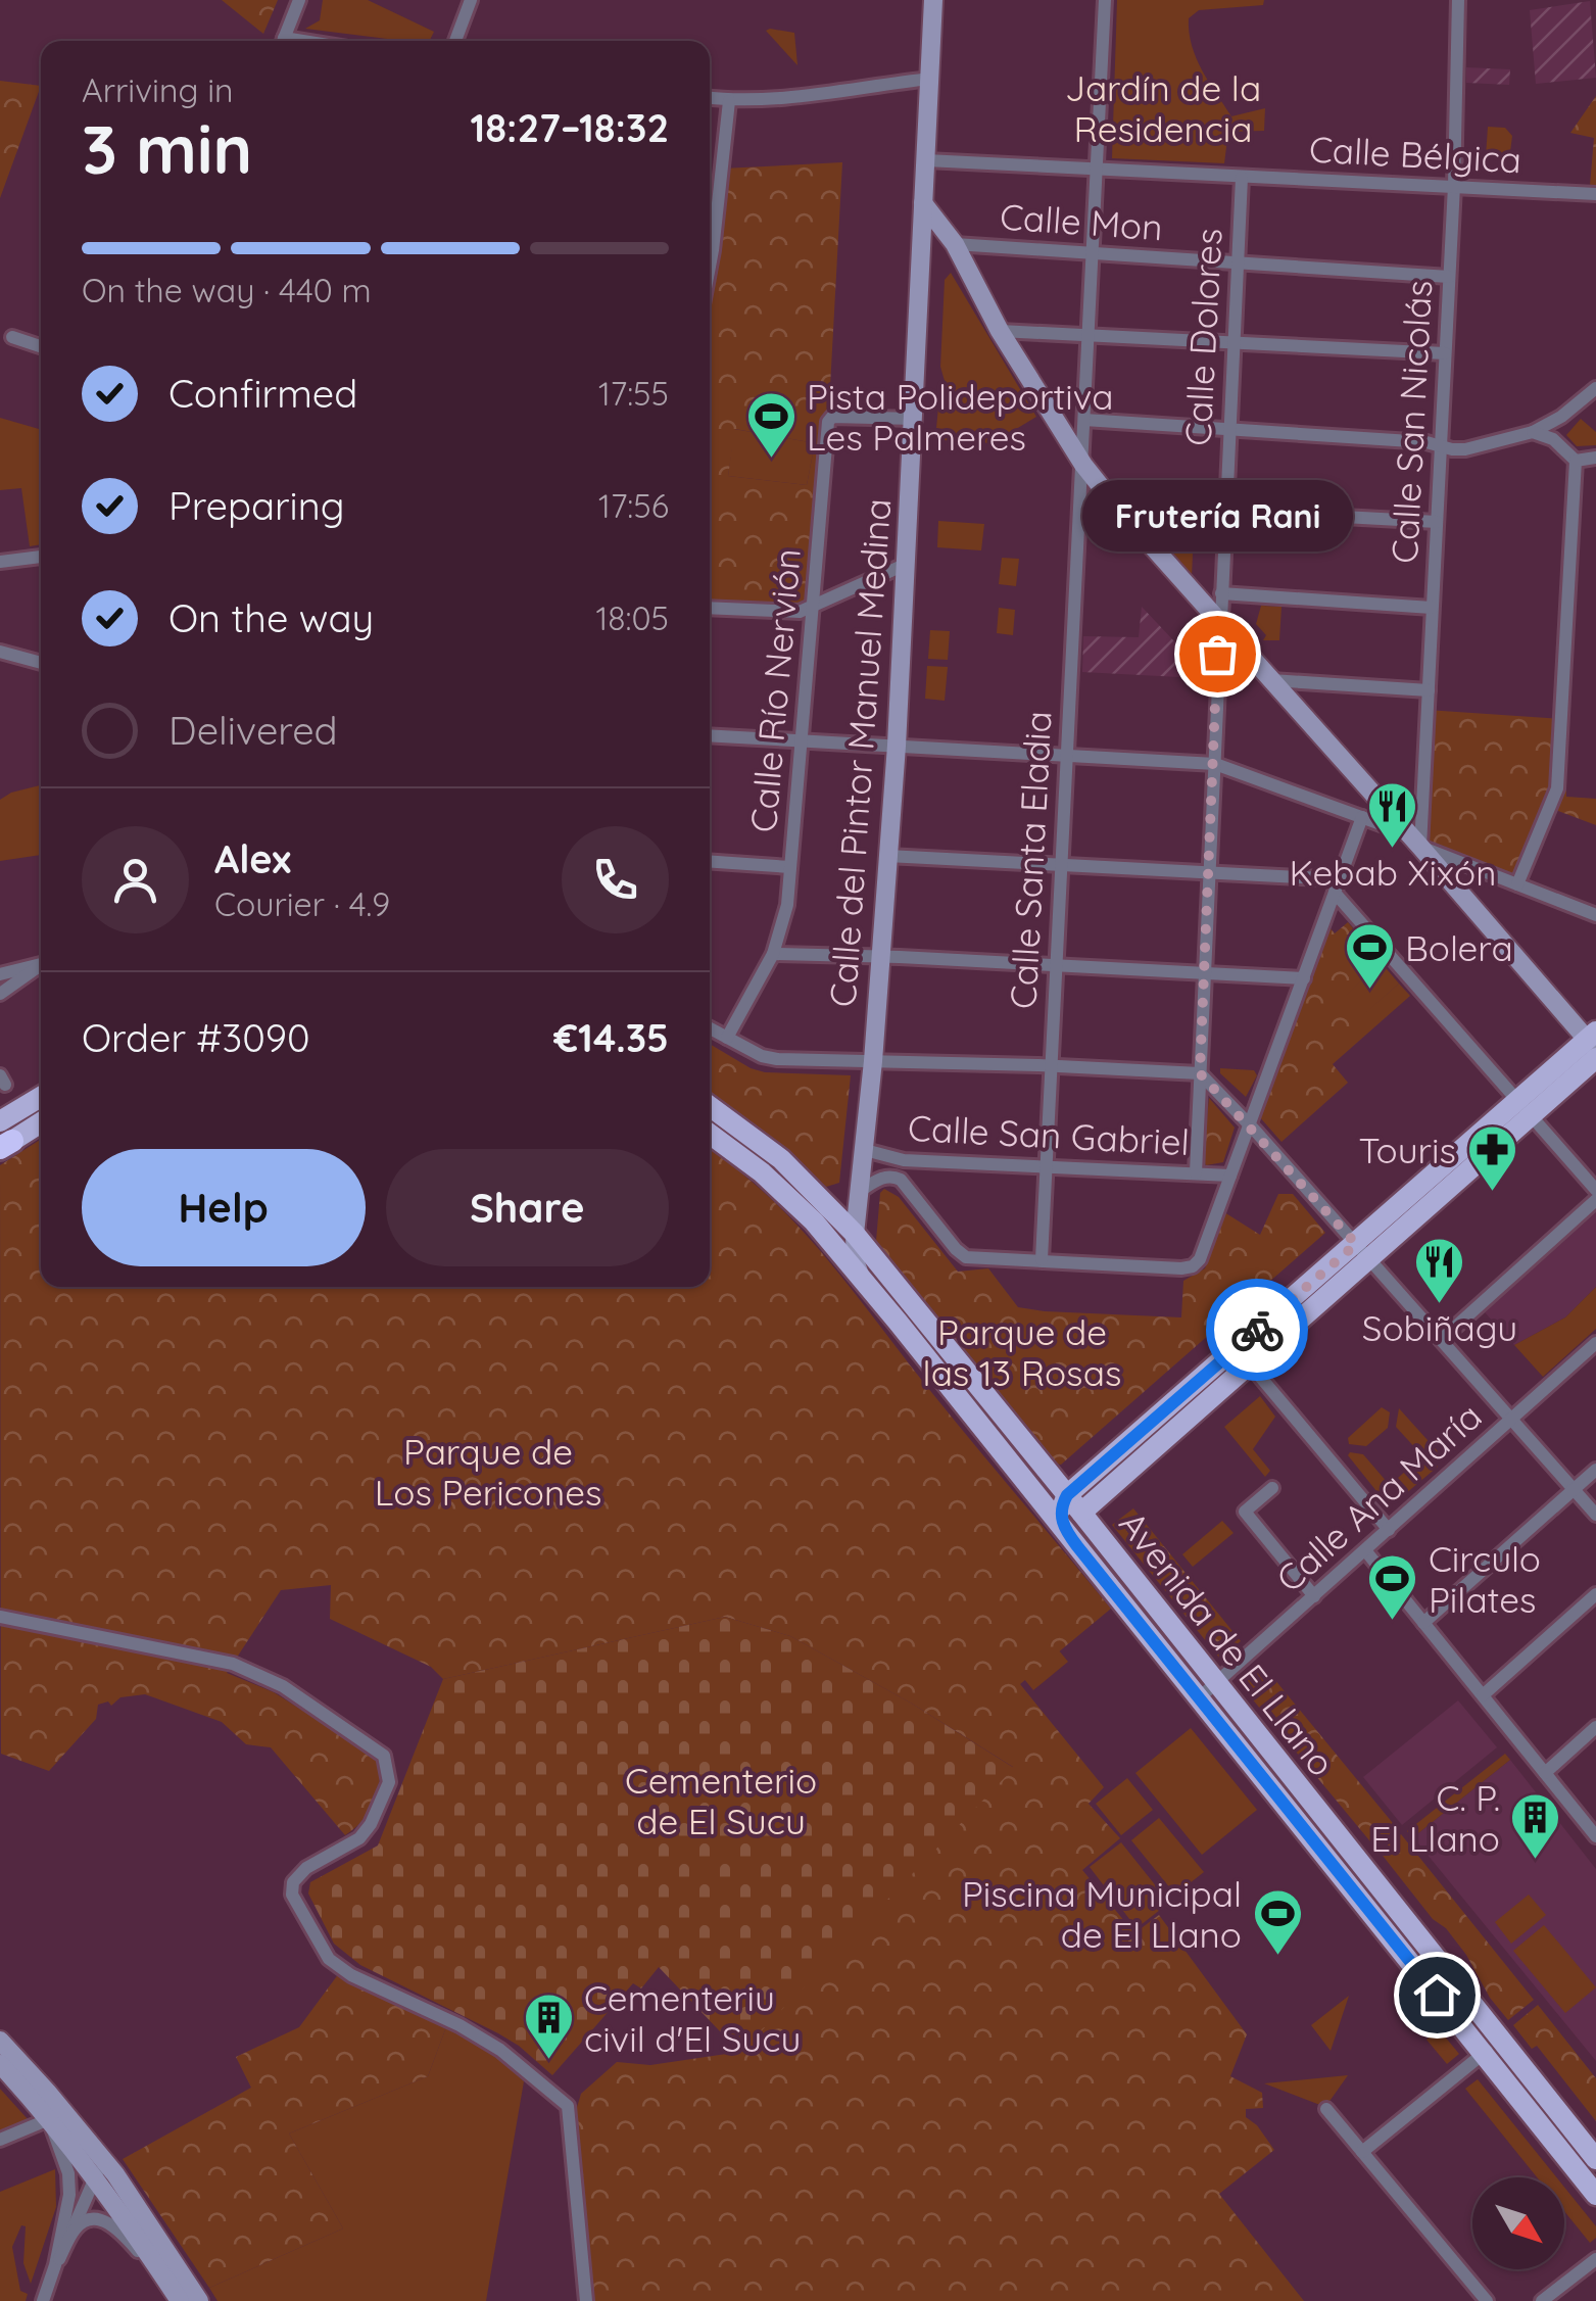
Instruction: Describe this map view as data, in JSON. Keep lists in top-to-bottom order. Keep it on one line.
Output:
{"streets":{"main road":["Calle del Pintor Manuel Medina","Avenida de El Llano"],"street":["Calle Bélgica","Calle Mon","Calle Dolores","Calle San Nicolás","Calle Río Nervión","Calle Santa Eladia","Calle San Gabriel","Calle Ana María"]},"crossings":[["Calle Bélgica","Calle Dolores"],["Calle Bélgica","Calle San Nicolás"],["Calle Bélgica","Calle del Pintor Manuel Medina"],["Calle Bélgica","Calle Santa Eladia"],["Calle Mon","Calle Dolores"],["Calle Mon","Calle San Nicolás"],["Calle Mon","Calle Santa Eladia"],["Calle Dolores","Calle San Gabriel"],["Calle Río Nervión","Calle del Pintor Manuel Medina"],["Calle del Pintor Manuel Medina","Calle San Gabriel"],["Calle del Pintor Manuel Medina","Avenida de El Llano"],["Calle Santa Eladia","Calle San Gabriel"],["Calle Ana María","Avenida de El Llano"]],"parks":["Jardín de la Residencia","Parque de las 13 Rosas","Parque de Los Pericones","Cementerio de El Sucu"],"places":{"sports":["Pista Polideportiva Les Palmeres","Bolera","Circulo Pilates","Piscina Municipal de El Llano"],"other":["Frutería Rani"],"restaurant":["Kebab Xixón","Sobiñagu"],"pharmacy":["Touris"],"building":["C. P. El Llano","Cementeriu civil d'El Sucu"]},"north":"bottom right","page":{"heading":["3 min","Arriving in","18:27–18:32"],"panel":["Alex","Courier · 4.9","Order #3090","€14.35"],"bar":"On the way · 440 m","list":[["Confirmed","17:55"],["Preparing","17:56"],["On the way","18:05"],"Delivered"],"bubble":"Frutería Rani","buttons":["Help","Share"]}}
